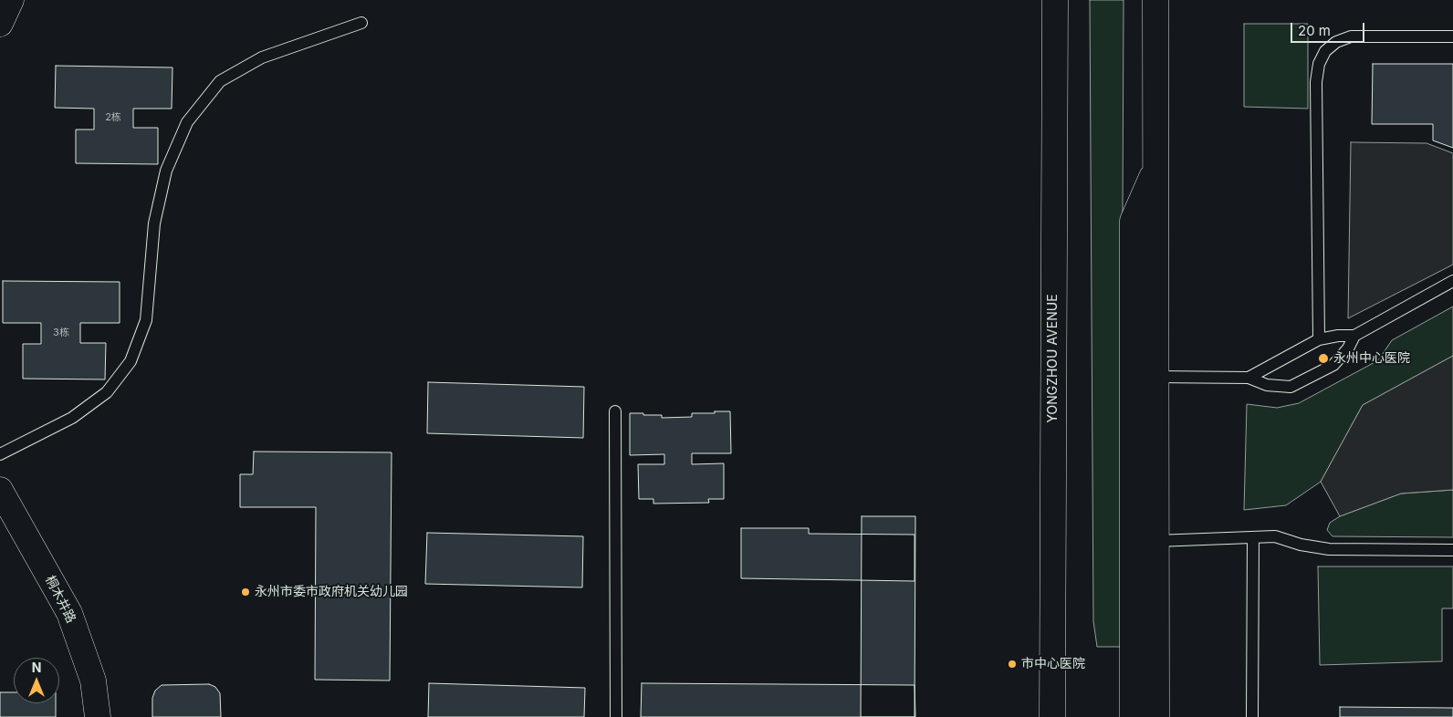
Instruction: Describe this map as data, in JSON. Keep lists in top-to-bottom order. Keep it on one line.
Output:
{"streets":{"main road":["YONGZHOU AVENUE","桐木井路"]},"places":["永州中心医院","永州市委市政府机关幼儿园","市中心医院"],"house_numbers":["2栋","3栋"],"scale_bar":"20 m","north":"top"}
